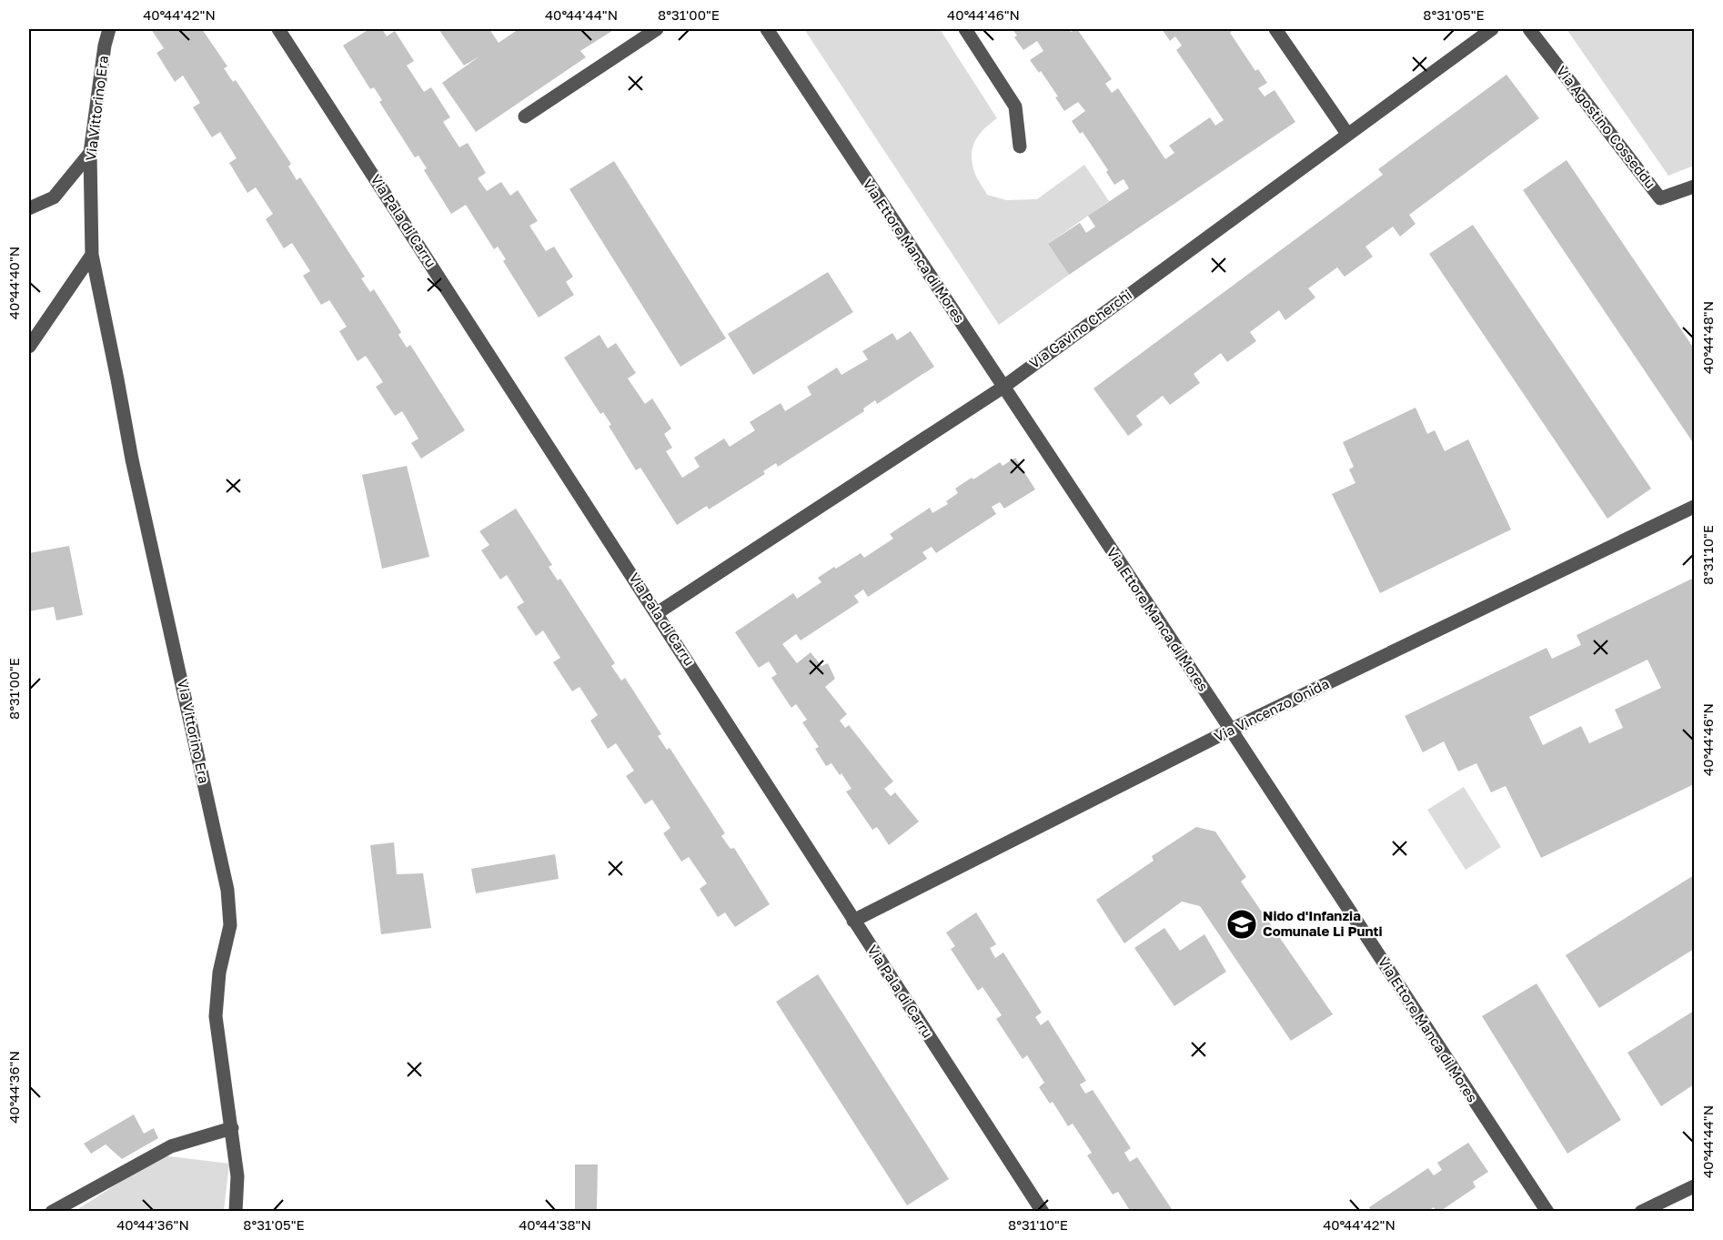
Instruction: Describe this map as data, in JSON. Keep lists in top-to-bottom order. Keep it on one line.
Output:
{"streets":{"street":["Via Vittorino Era","Via Agostino Cosseddu","Via Pala di Carru","Via Ettore Manca di Mores","Via Gavino Cherchi","Via Vincenzo Onida"]},"crossings":[["Via Pala di Carru","Via Gavino Cherchi"],["Via Pala di Carru","Via Vincenzo Onida"],["Via Ettore Manca di Mores","Via Gavino Cherchi"],["Via Ettore Manca di Mores","Via Vincenzo Onida"]],"places":{"school or university":["Nido d'Infanzia Comunale Li Punti"]},"coordinates":["40°44'42\"N","40°44'44\"N","8°31'00\"E","40°44'46\"N","8°31'05\"E","40°44'40\"N","40°44'48\"N","8°31'10\"E","40°44'36\"N","40°44'38\"N"]}
